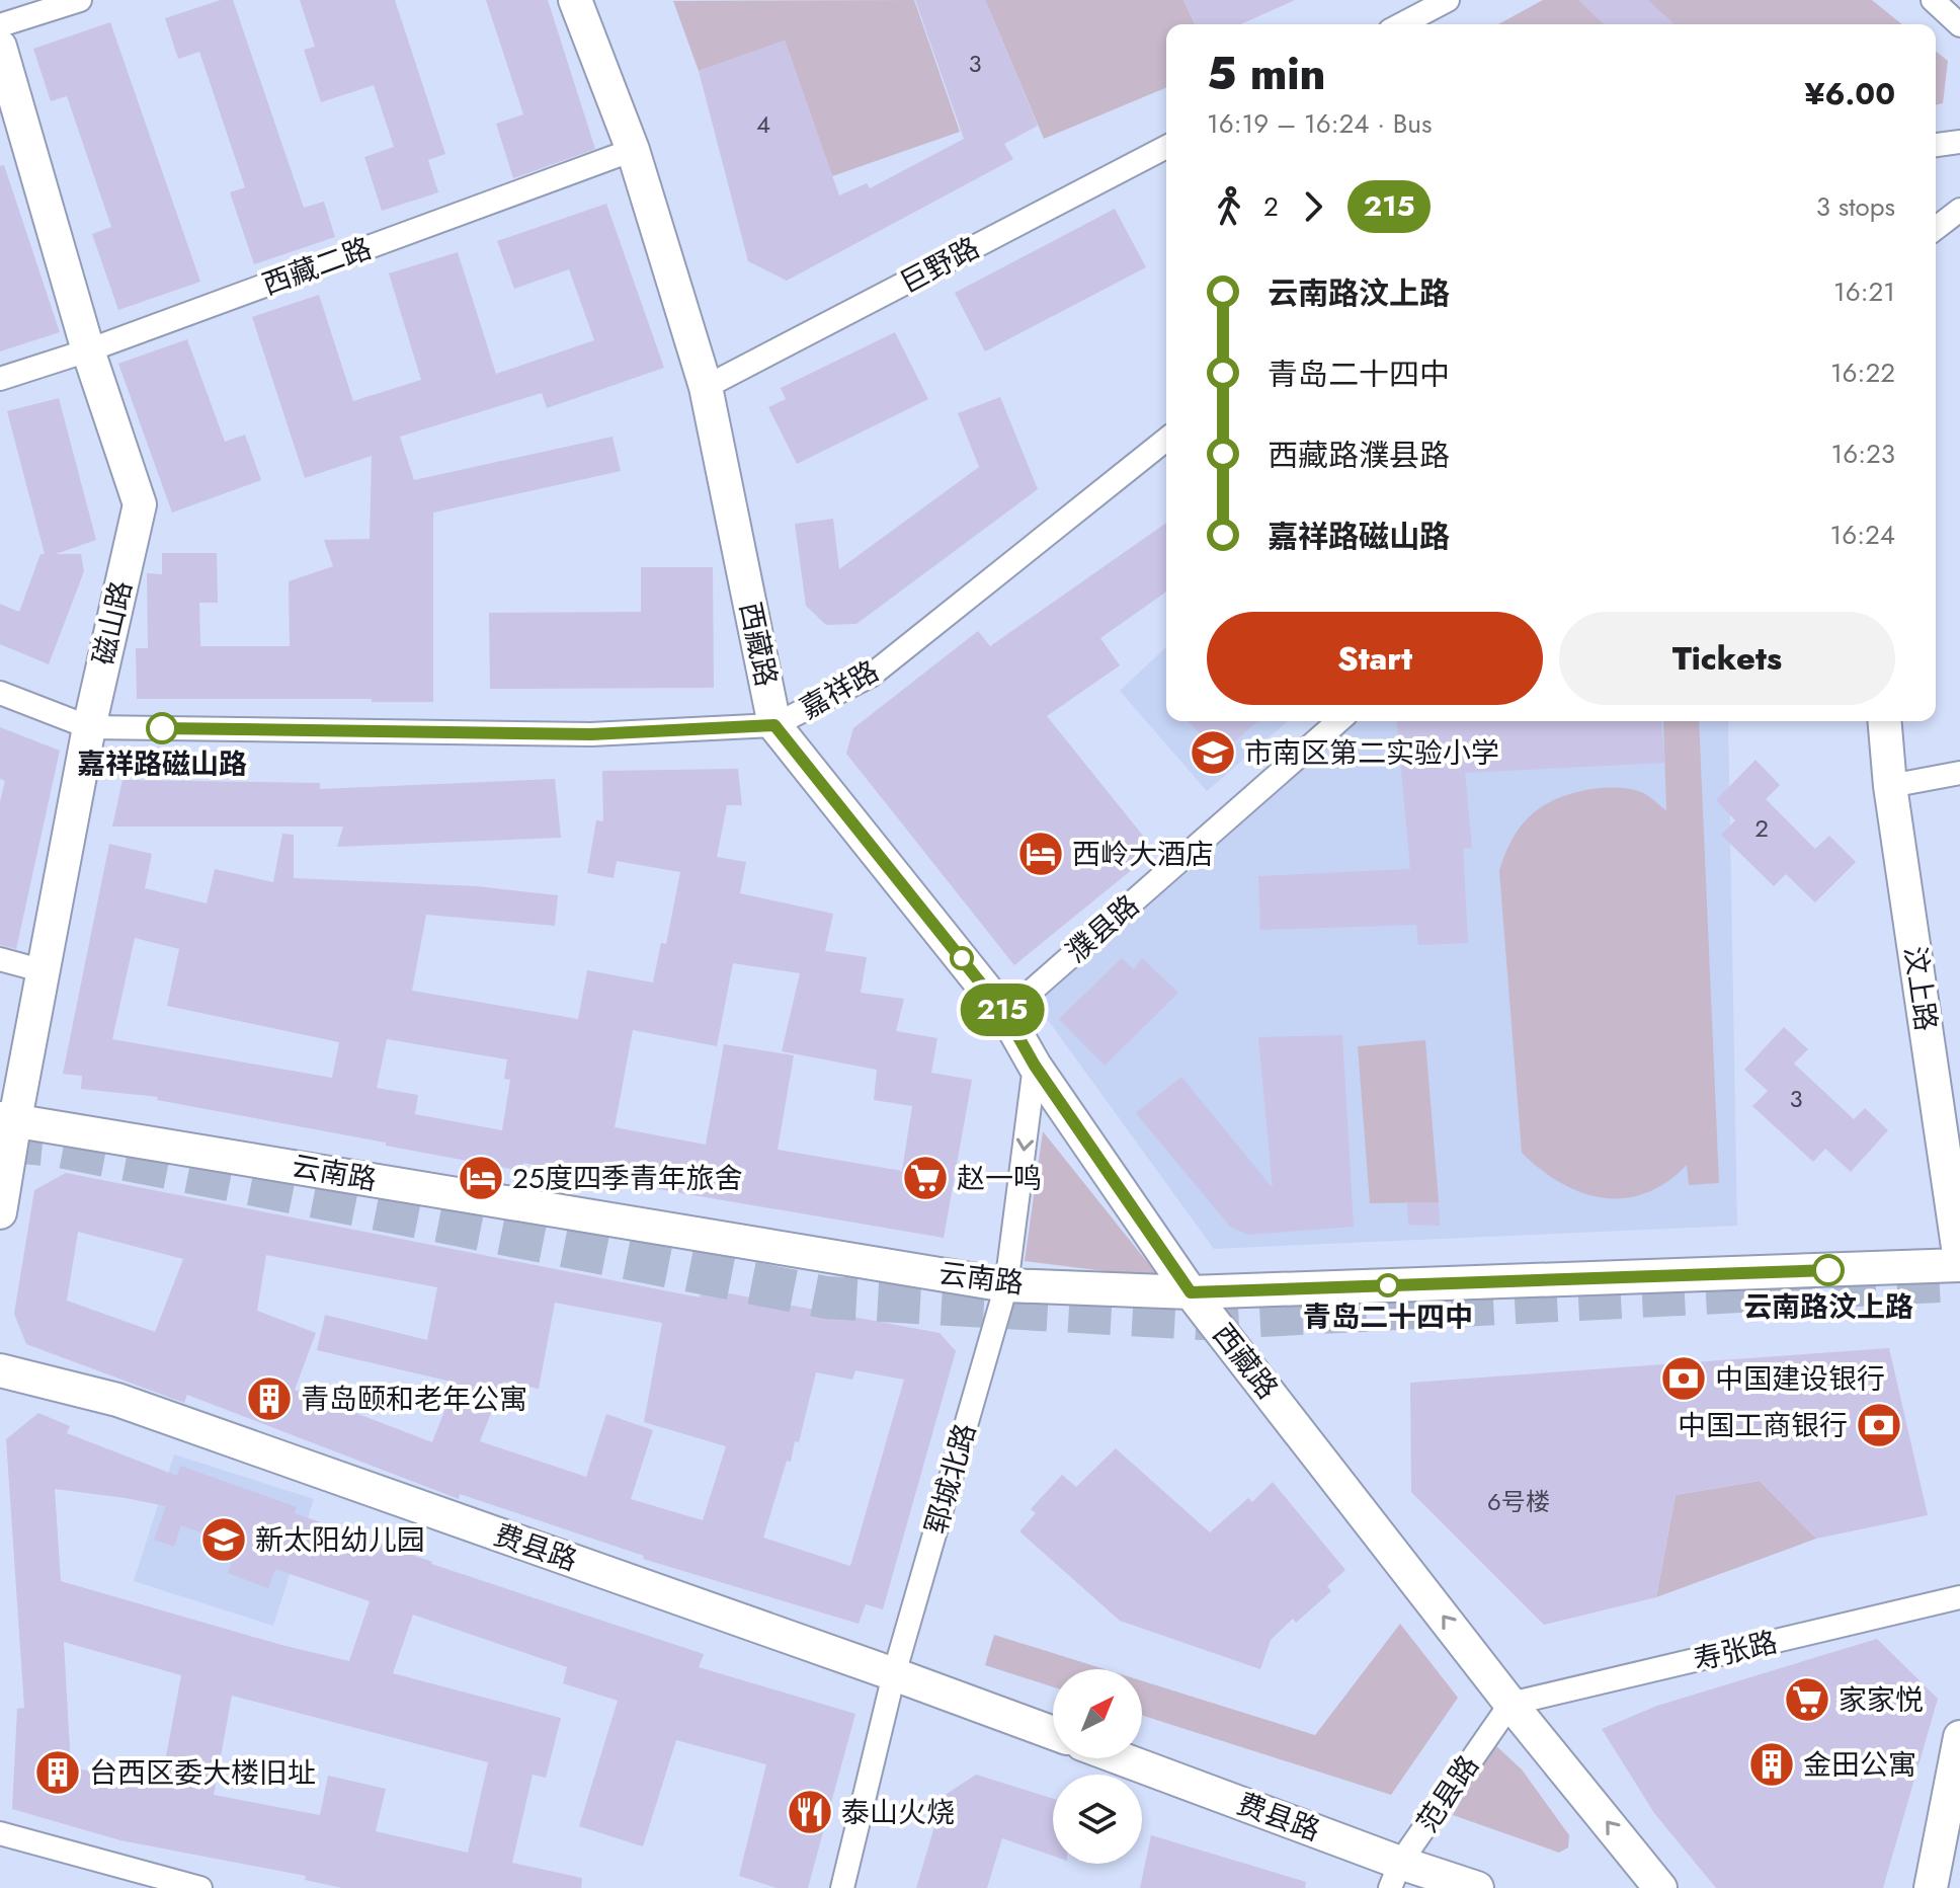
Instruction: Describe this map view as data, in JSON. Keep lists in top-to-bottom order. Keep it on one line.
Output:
{"streets":{"street":["巨野路","西藏二路","磁山路","西藏路","嘉祥路","濮县路","汶上路","云南路","郓城北路","费县路","寿张路","范县路"]},"crossings":[["巨野路","西藏路"],["西藏二路","磁山路"],["西藏二路","西藏路"],["磁山路","嘉祥路"],["磁山路","云南路"],["西藏路","嘉祥路"],["西藏路","濮县路"],["西藏路","云南路"],["西藏路","郓城北路"],["西藏路","寿张路"],["西藏路","范县路"],["汶上路","云南路"],["云南路","郓城北路"],["郓城北路","费县路"],["费县路","范县路"],["寿张路","范县路"]],"places":{"other":["嘉祥路磁山路","云南路汶上路","青岛二十四中"],"school or university":["市南区第二实验小学","新太阳幼儿园"],"hotel":["西岭大酒店","25度四季青年旅舍"],"supermarket":["赵一鸣","家家悦"],"bank":["中国建设银行","中国工商银行"],"building":["青岛颐和老年公寓","金田公寓","台西区委大楼旧址"],"restaurant":["泰山火烧"]},"lines":["bus line 215"],"house_numbers":["3","4","2","3","6号楼"],"north":"top right","page":{"on_map":"215","heading":["5 min","16:19 – 16:24 · Bus","¥6.00"],"legs":["2","215","3 stops"],"list":[{"name":"云南路汶上路","value":"16:21"},{"name":"青岛二十四中","value":"16:22"},{"name":"西藏路濮县路","value":"16:23"},{"name":"嘉祥路磁山路","value":"16:24"}],"buttons":["Start","Tickets"]}}
